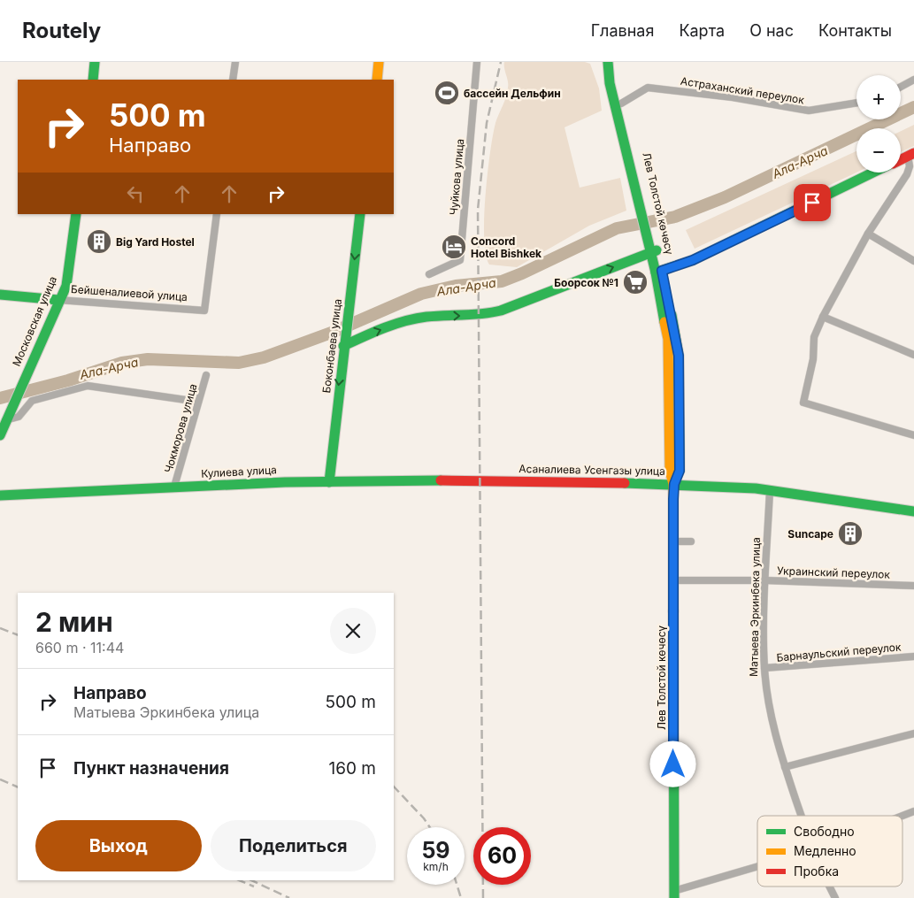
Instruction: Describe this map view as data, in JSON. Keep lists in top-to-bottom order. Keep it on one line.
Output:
{"streets":{"main road":["Лев Толстой көчөсү","Бейшеналиевой улица","Московская улица","Боконбаева улица","Асаналиева Усенгазы улица","Кулиева улица"],"street":["Астраханский переулок","Чуйкова улица","Чокморова улица","Украинский переулок","Матыева Эркинбека улица","Барнаульский переулок"]},"crossings":[["Астраханский переулок","Лев Толстой көчөсү"],["Лев Толстой көчөсү","Асаналиева Усенгазы улица"],["Лев Толстой көчөсү","Украинский переулок"],["Бейшеналиевой улица","Московская улица"],["Боконбаева улица","Кулиева улица"],["Чокморова улица","Кулиева улица"],["Асаналиева Усенгазы улица","Кулиева улица"],["Асаналиева Усенгазы улица","Матыева Эркинбека улица"],["Украинский переулок","Матыева Эркинбека улица"],["Матыева Эркинбека улица","Барнаульский переулок"]],"one_way":["Боконбаева улица"],"water":["Ала-Арча"],"places":{"sports":["бассейн Дельфин"],"building":["Big Yard Hostel","Suncape"],"hotel":["Concord Hotel Bishkek"],"supermarket":["Боорсок №1"]},"legend":["Свободно","Медленно","Пробка"],"page":{"header":"Routely","nav":["Главная","Карта","О нас","Контакты"],"map_buttons":["+","−"],"turn":["500 m","Направо"],"heading":["2 мин","660 m · 11:44"],"list":[{"name":"Направо","note":"Матыева Эркинбека улица","value":"500 m"},{"name":"Пункт назначения","value":"160 m"}],"buttons":["Выход","Поделиться"],"speed":"59 km/h","limit":"60"}}
